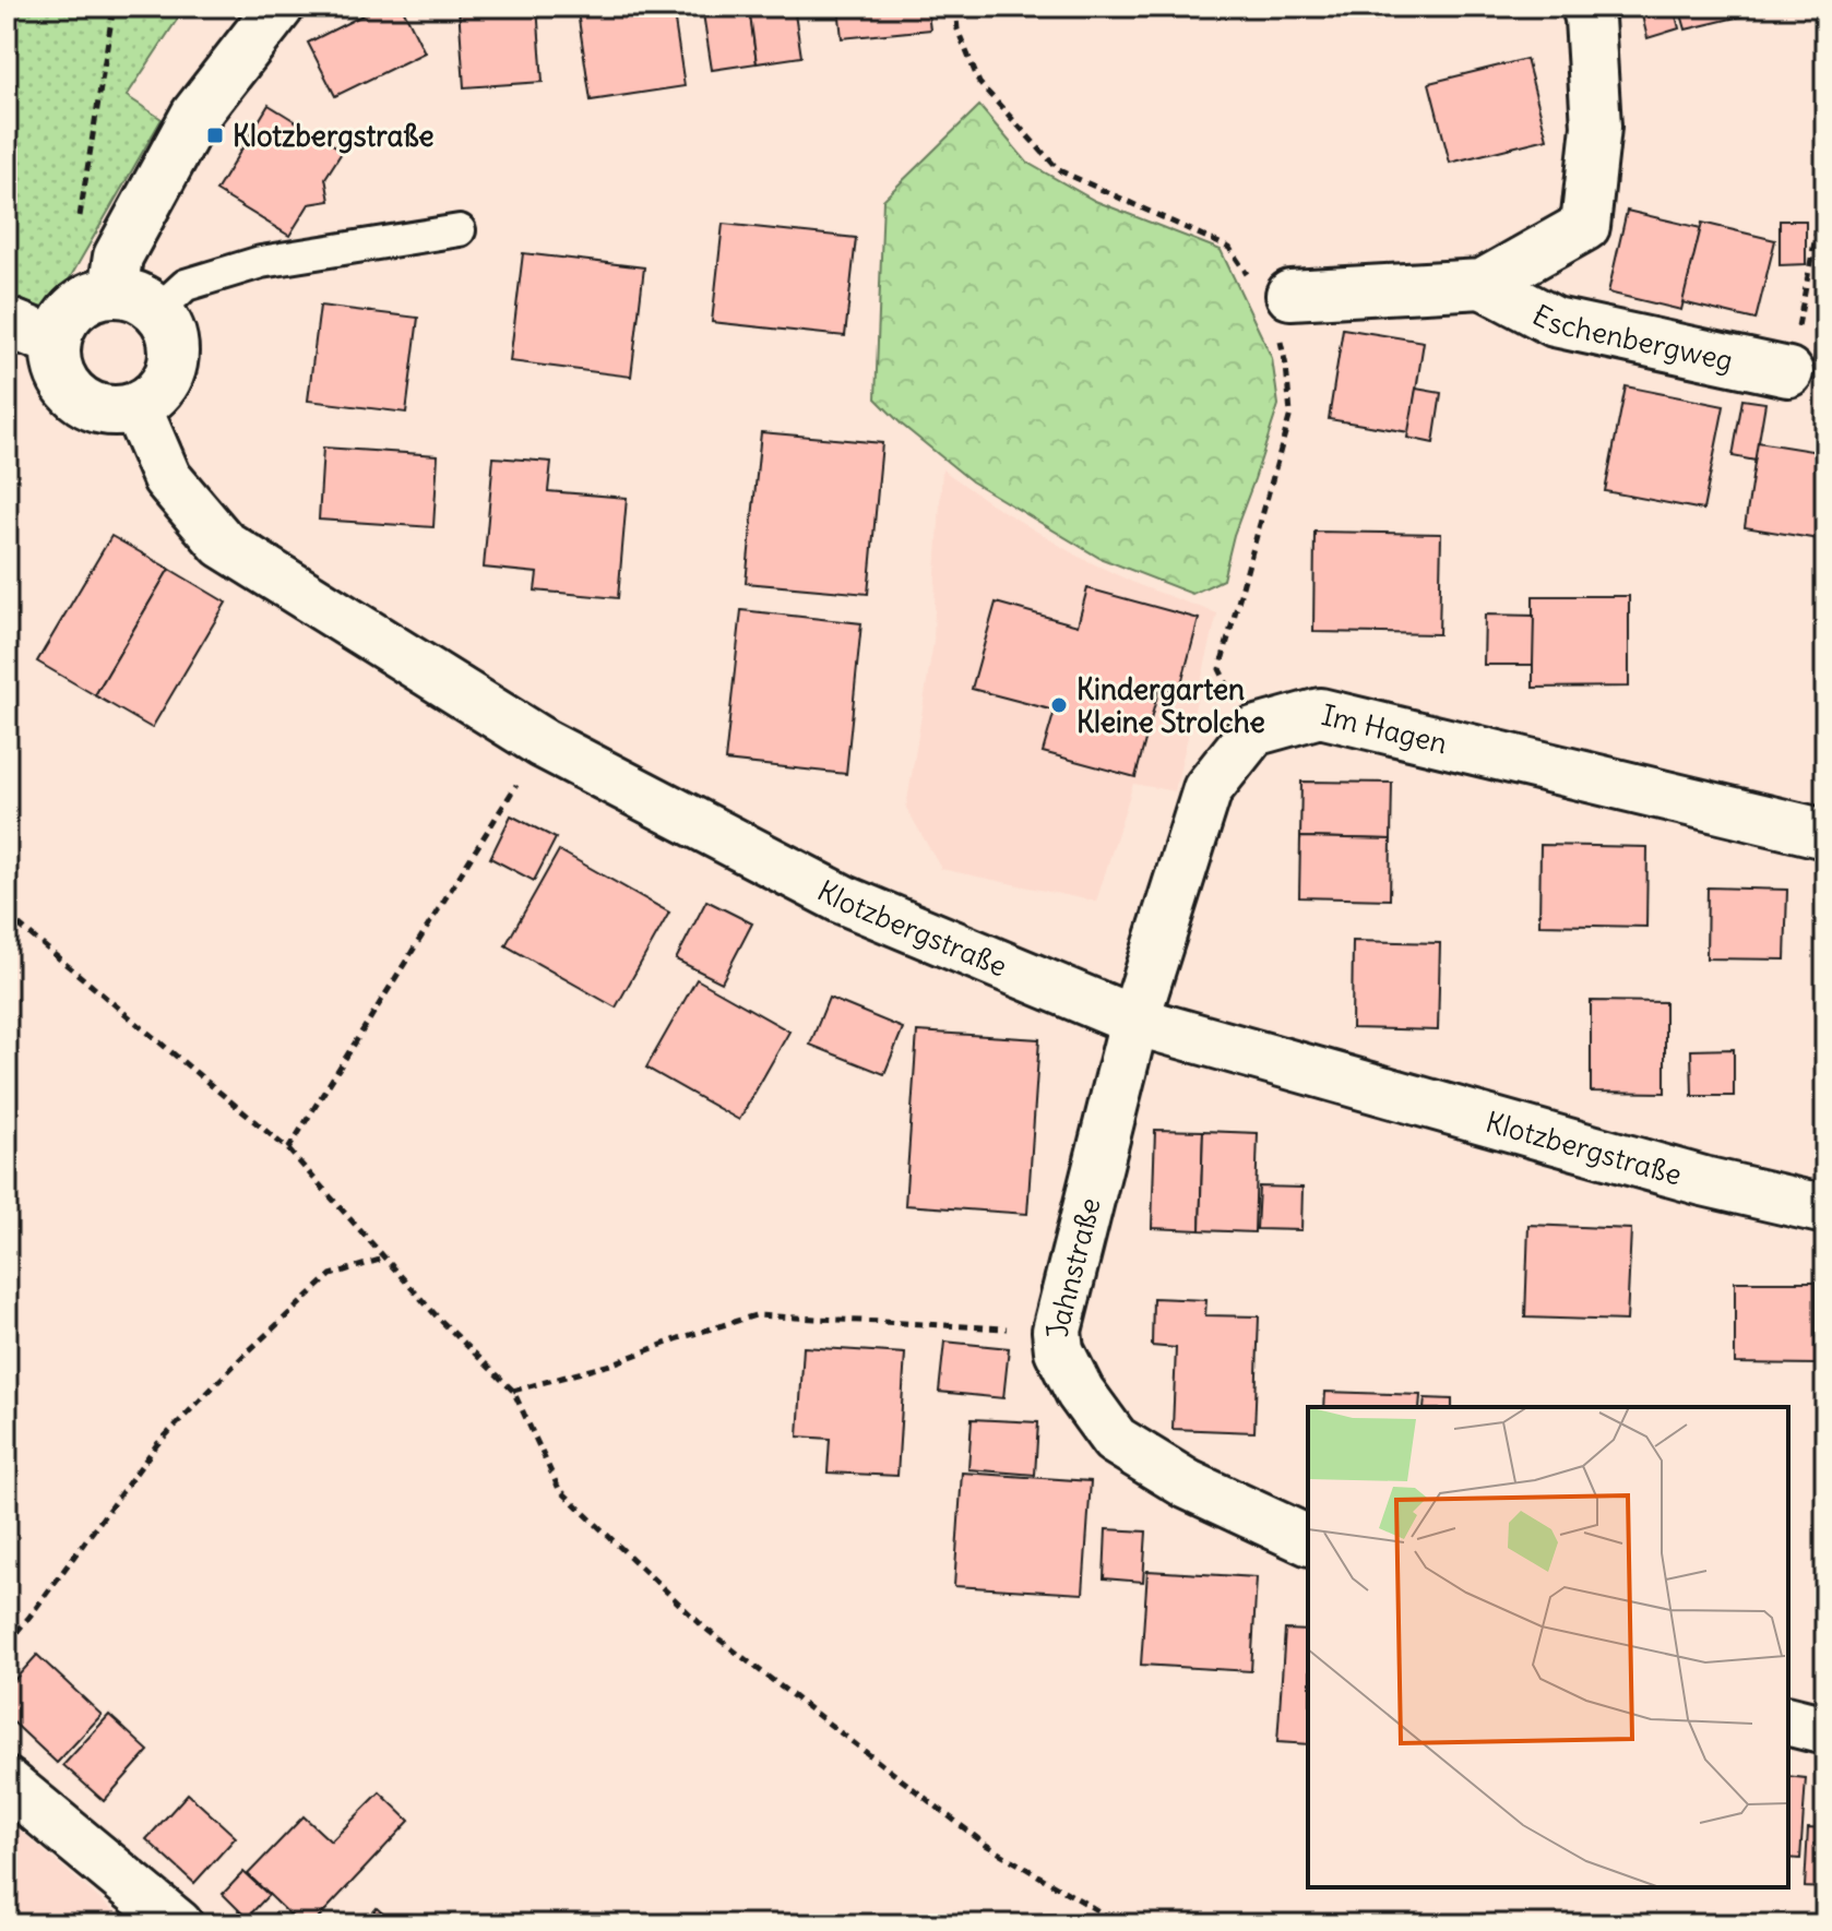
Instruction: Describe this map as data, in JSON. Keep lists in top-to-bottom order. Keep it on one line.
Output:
{"streets":{"street":["Eschenbergweg","Im Hagen","Klotzbergstraße","Jahnstraße"]},"crossings":[["Klotzbergstraße","Jahnstraße"]],"places":{"transit":["Klotzbergstraße"],"other":["Kindergarten Kleine Strolche"]}}
